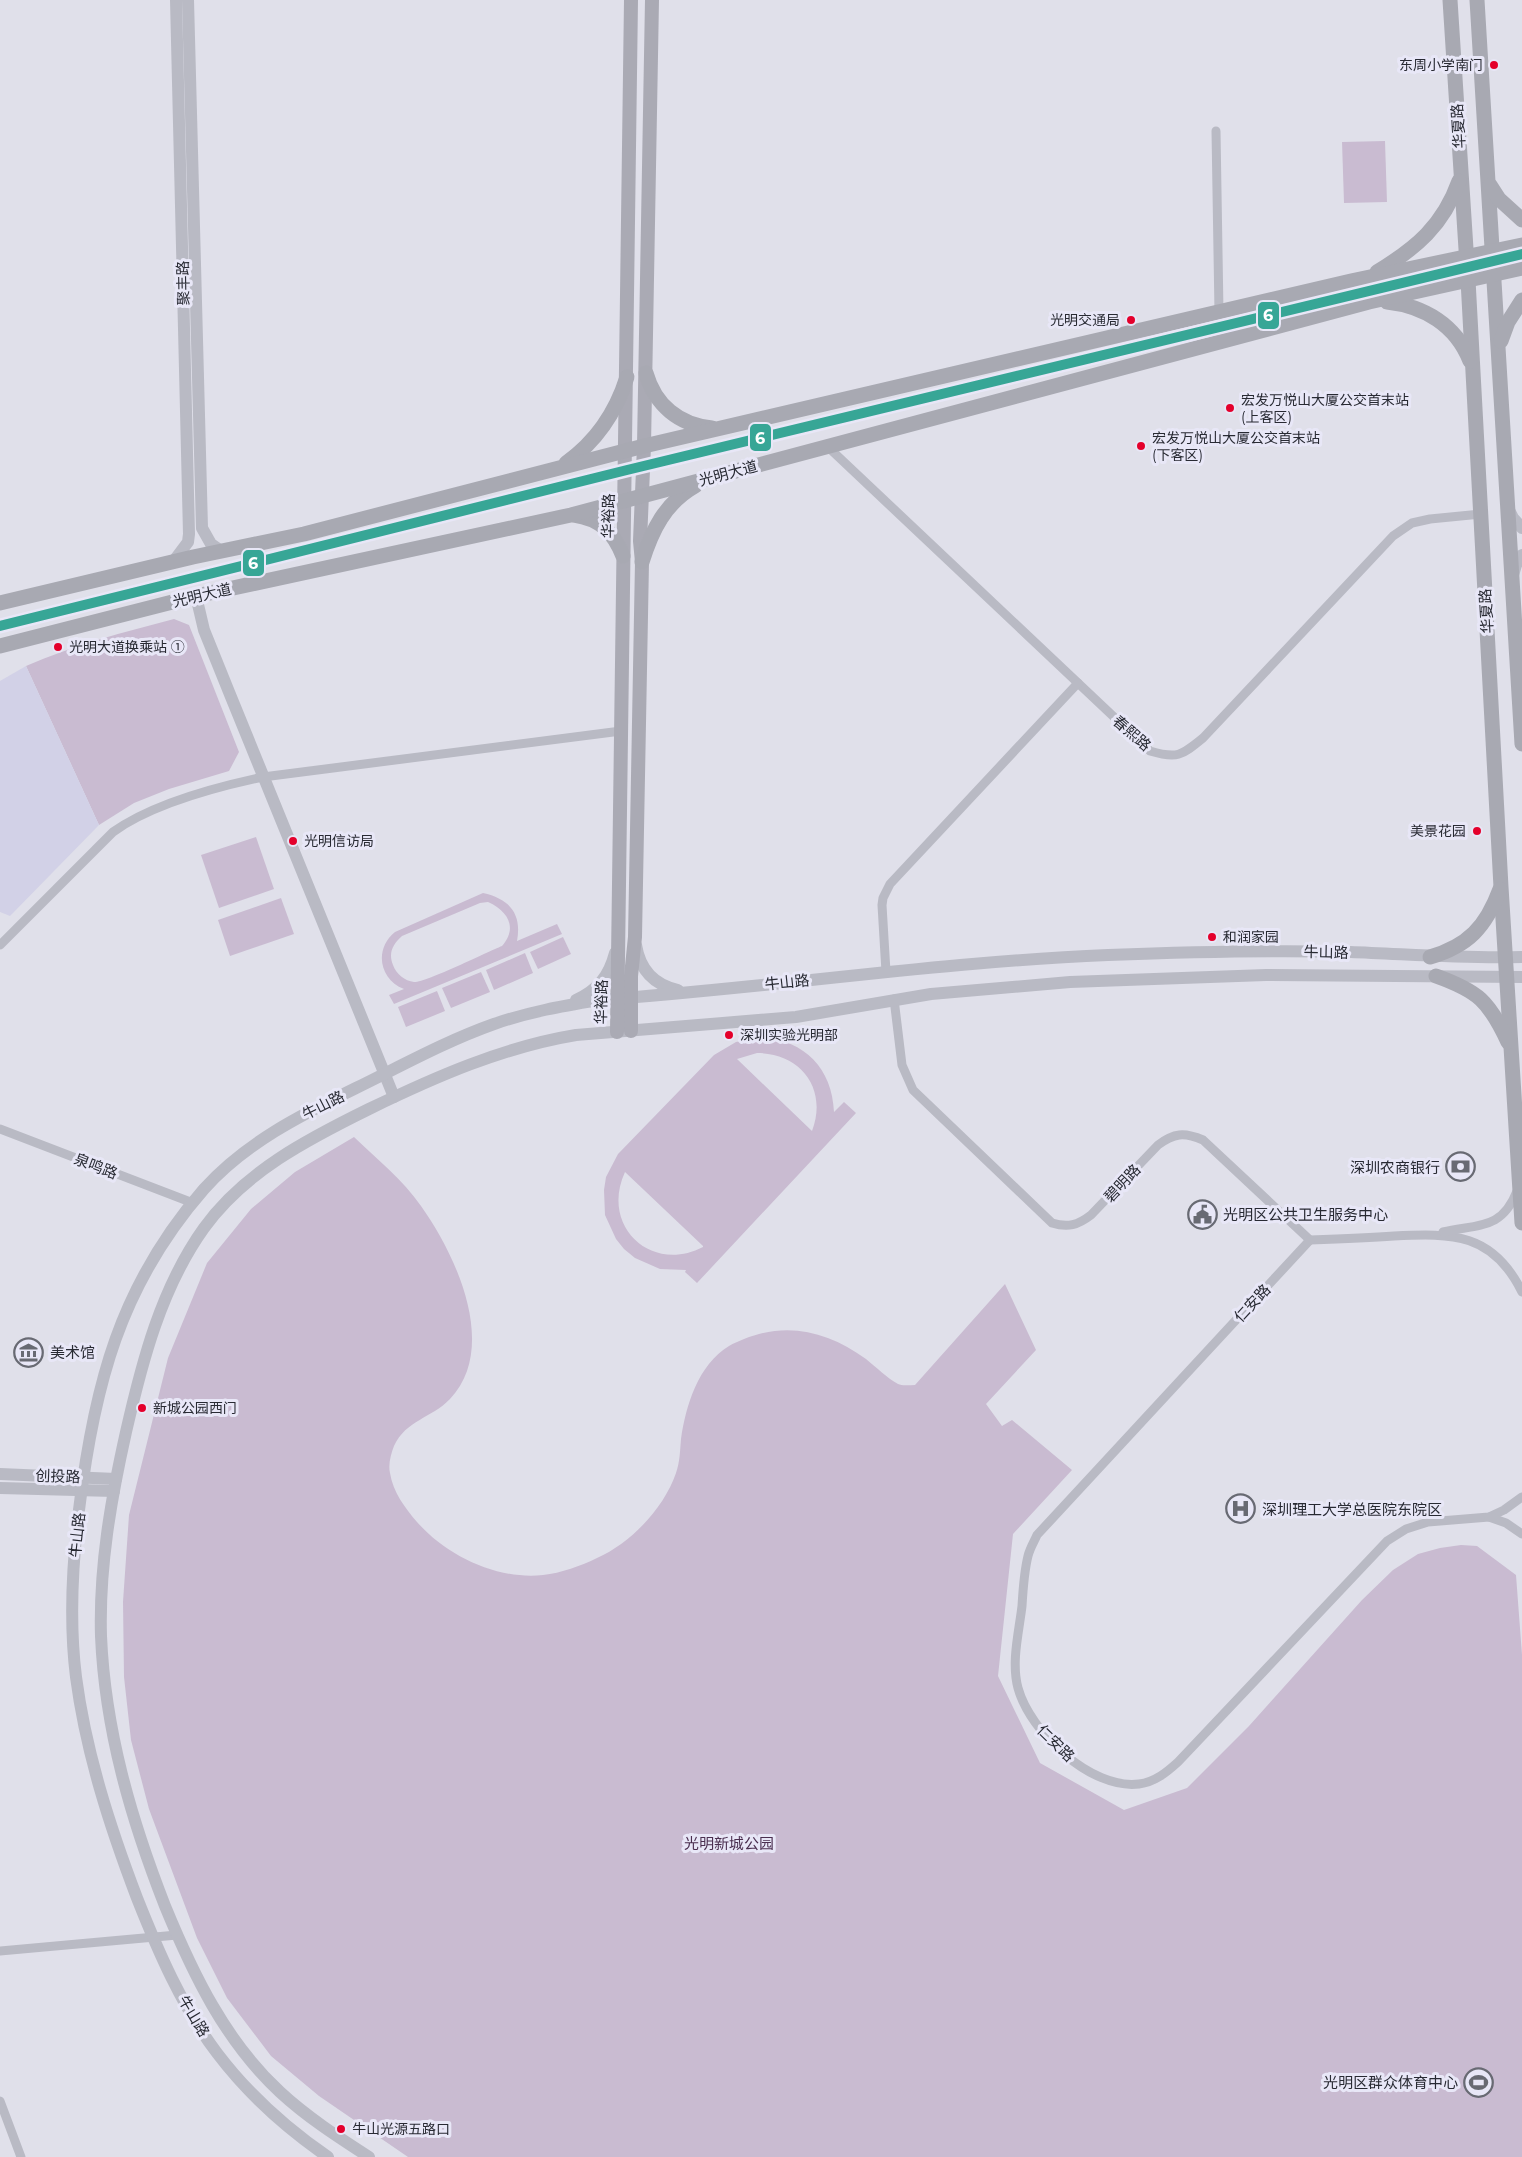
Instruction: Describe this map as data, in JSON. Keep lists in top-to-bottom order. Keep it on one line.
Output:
{"streets":{"main road":["华夏路","光明大道","华裕路"],"street":["聚丰路","春熙路","牛山路","泉鸣路","碧明路","仁安路","创投路"]},"crossings":[["华夏路","光明大道"],["华夏路","春熙路"],["华夏路","牛山路"],["光明大道","华裕路"],["光明大道","春熙路"],["华裕路","牛山路"],["牛山路","泉鸣路"],["牛山路","碧明路"],["牛山路","创投路"],["碧明路","仁安路"]],"parks":["光明新城公园"],"places":{"other":["东周小学南门","光明交通局","宏发万悦山大厦公交首末站 (上客区)","宏发万悦山大厦公交首末站 (下客区)","光明大道换乘站 ①","美景花园","光明信访局","和润家园","深圳实验光明部","新城公园西门","牛山光源五路口"],"bank":["深圳农商银行"],"public building":["光明区公共卫生服务中心"],"museum":["美术馆"],"hospital":["深圳理工大学总医院东院区"],"sports":["光明区群众体育中心"]},"lines":["transit line 6"]}
